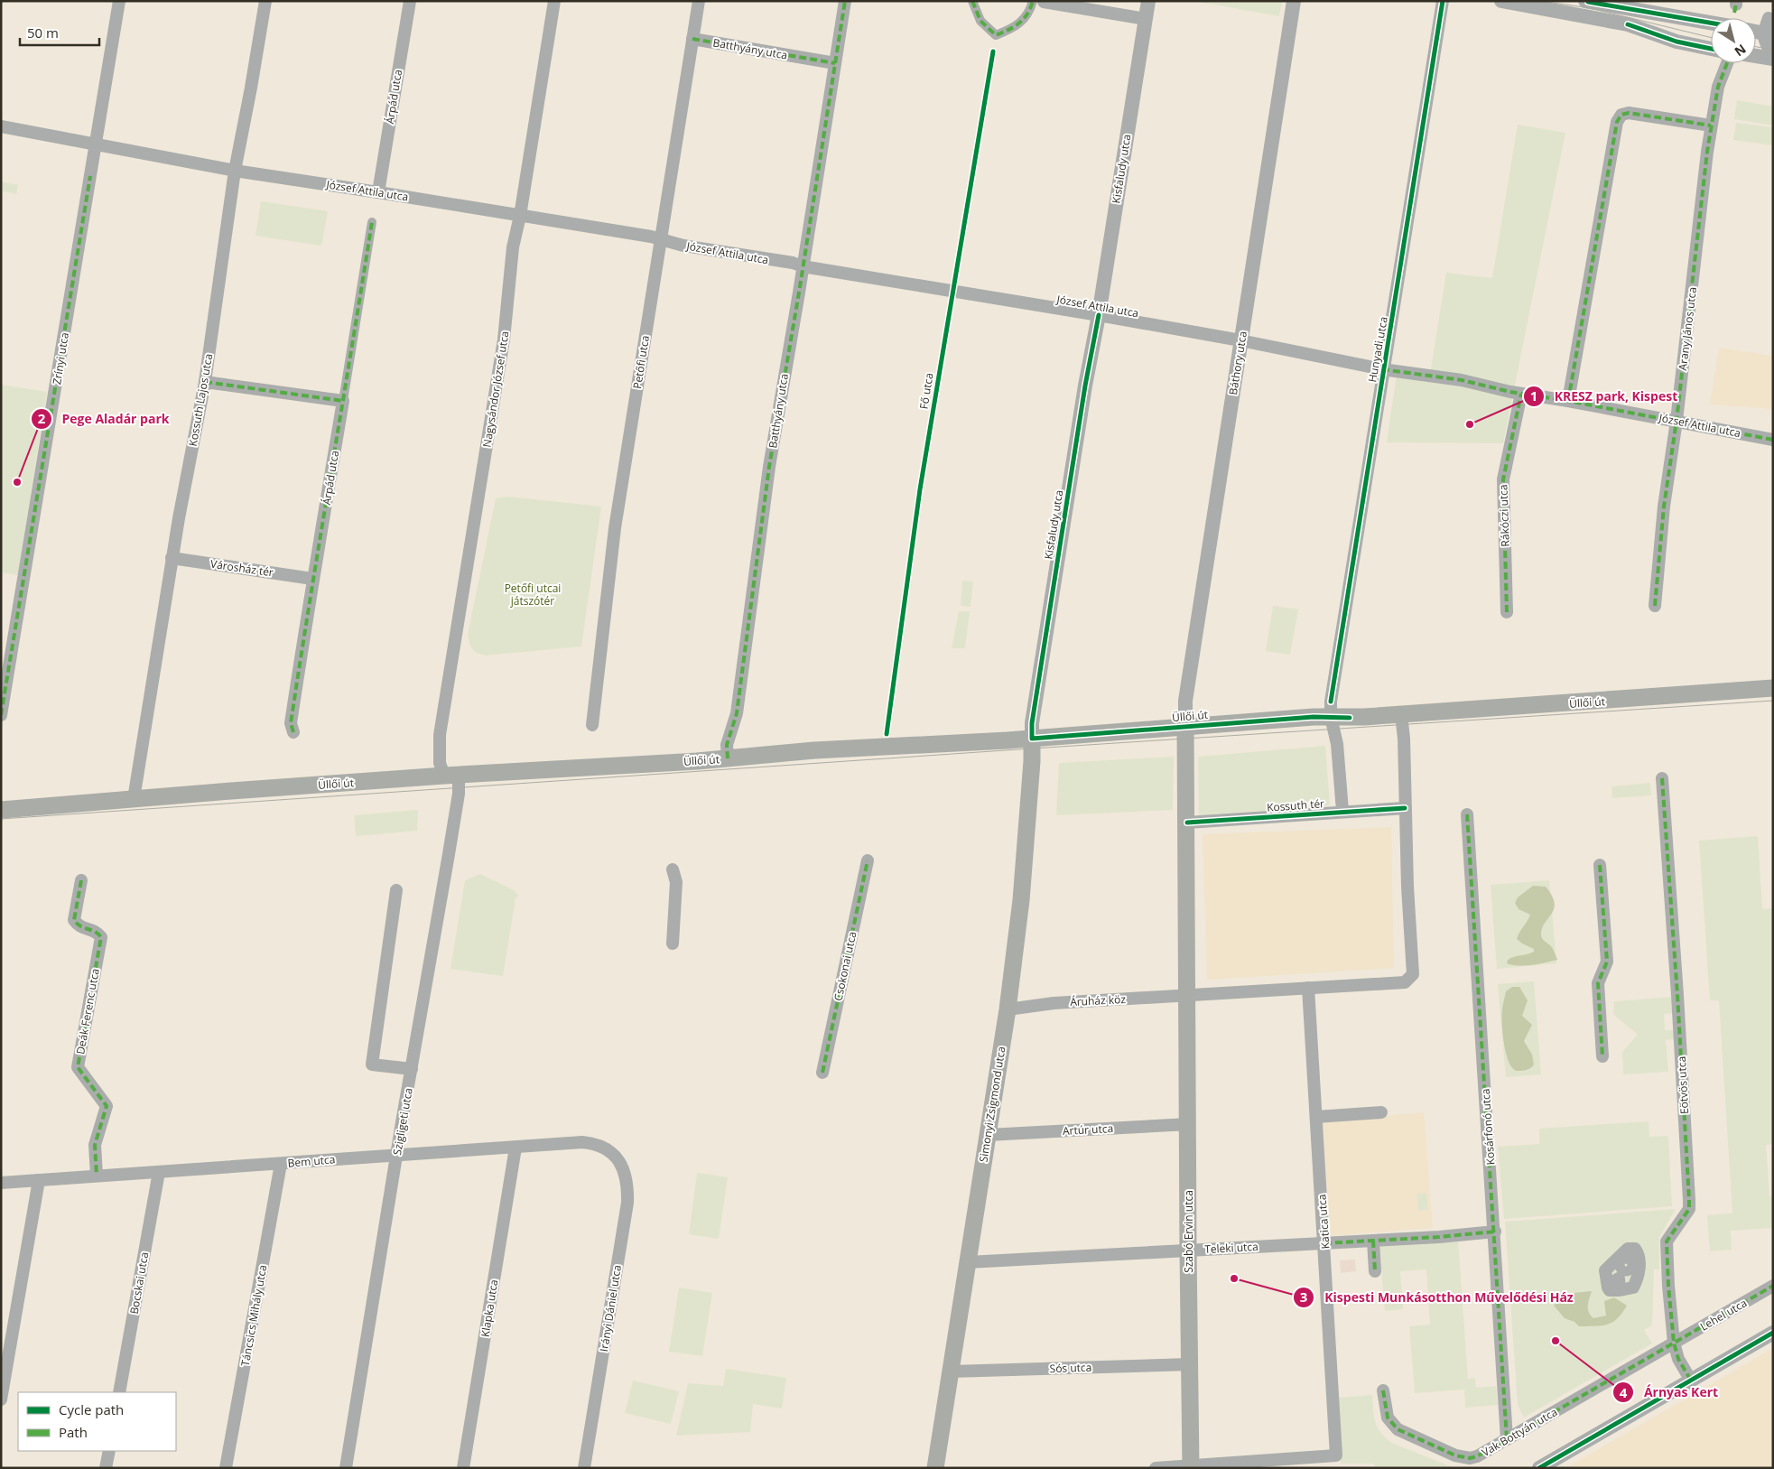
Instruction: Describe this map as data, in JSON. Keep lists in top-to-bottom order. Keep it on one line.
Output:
{"streets":{"main road":["Üllői út","Simonyi Zsigmond utca","Szabó Ervin utca"],"street":["Batthyány utca","Árpád utca","Kisfaludy utca","József Attila utca","Arany János utca","Hunyadi utca","Zrínyi utca","Petőfi utca","Báthory utca","Nagysándor József utca","Kossuth Lajos utca","Rákóczi utca","Városház tér","Kossuth tér","Csokonai utca","Áruház köz","Deák Ferenc utca","Eötvös utca","Szigligeti utca","Kosárfonó utca","Artúr utca","Bem utca","Katica utca","Teleki utca","Bocskai utca","Klapka utca","Irányi Dániel utca","Lehel utca","Táncsics Mihály utca","Sós utca","Vak Bottyán utca"],"cycle path":["Fő utca"]},"crossings":[["Batthyány utca","József Attila utca"],["Batthyány utca","Petőfi utca"],["Batthyány utca","Üllői út"],["Árpád utca","József Attila utca"],["Árpád utca","Városház tér"],["Kisfaludy utca","József Attila utca"],["Kisfaludy utca","Üllői út"],["Kisfaludy utca","Simonyi Zsigmond utca"],["József Attila utca","Arany János utca"],["József Attila utca","Hunyadi utca"],["József Attila utca","Zrínyi utca"],["József Attila utca","Petőfi utca"],["József Attila utca","Báthory utca"],["József Attila utca","Nagysándor József utca"],["József Attila utca","Kossuth Lajos utca"],["József Attila utca","Rákóczi utca"],["Hunyadi utca","Üllői út"],["Báthory utca","Üllői út"],["Nagysándor József utca","Üllői út"],["Nagysándor József utca","Szigligeti utca"],["Kossuth Lajos utca","Városház tér"],["Kossuth Lajos utca","Üllői út"],["Üllői út","Simonyi Zsigmond utca"],["Üllői út","Szigligeti utca"],["Áruház köz","Simonyi Zsigmond utca"],["Áruház köz","Szabó Ervin utca"],["Deák Ferenc utca","Bem utca"],["Eötvös utca","Lehel utca"],["Eötvös utca","Vak Bottyán utca"],["Simonyi Zsigmond utca","Artúr utca"],["Simonyi Zsigmond utca","Teleki utca"],["Simonyi Zsigmond utca","Sós utca"],["Szigligeti utca","Bem utca"],["Kosárfonó utca","Teleki utca"],["Kosárfonó utca","Vak Bottyán utca"],["Artúr utca","Szabó Ervin utca"],["Bem utca","Bocskai utca"],["Bem utca","Klapka utca"],["Bem utca","Irányi Dániel utca"],["Bem utca","Táncsics Mihály utca"],["Katica utca","Szabó Ervin utca"],["Katica utca","Teleki utca"],["Szabó Ervin utca","Teleki utca"],["Szabó Ervin utca","Sós utca"],["Lehel utca","Vak Bottyán utca"]],"parks":["Petőfi utcai játszótér"],"places":["KRESZ park, Kispest","Pege Aladár park","Kispesti Munkásotthon Művelődési Ház","Árnyas Kert"],"legend":["Cycle path","Path"],"scale_bar":"50 m","north":"bottom right"}
